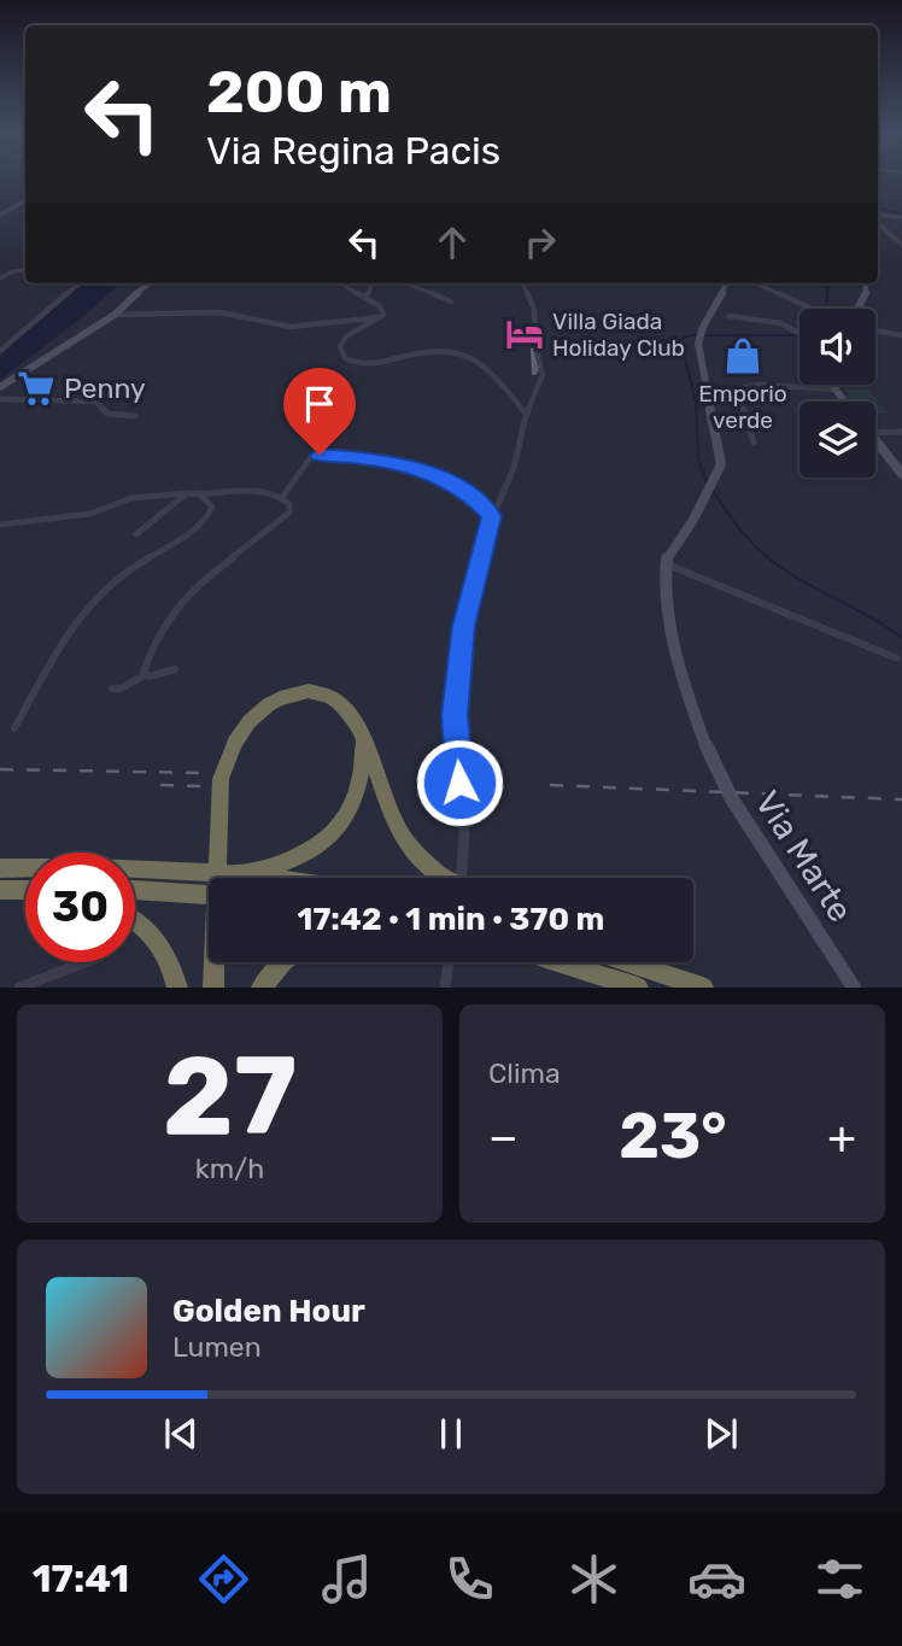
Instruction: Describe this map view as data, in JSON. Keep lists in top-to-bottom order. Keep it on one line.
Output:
{"streets":{"main road":["Via Marte"]},"places":{"hotel":["Villa Giada Holiday Club"],"shop":["Emporio verde"],"supermarket":["Penny"]},"page":{"turn":["200 m","Via Regina Pacis"],"limit":"30","trip":"17:42 · 1 min · 370 m","tile":[["27","km/h"],"Clima"],"heat":["−","23°","+"],"song":["Golden Hour","Lumen"],"tabs":"17:41"}}
